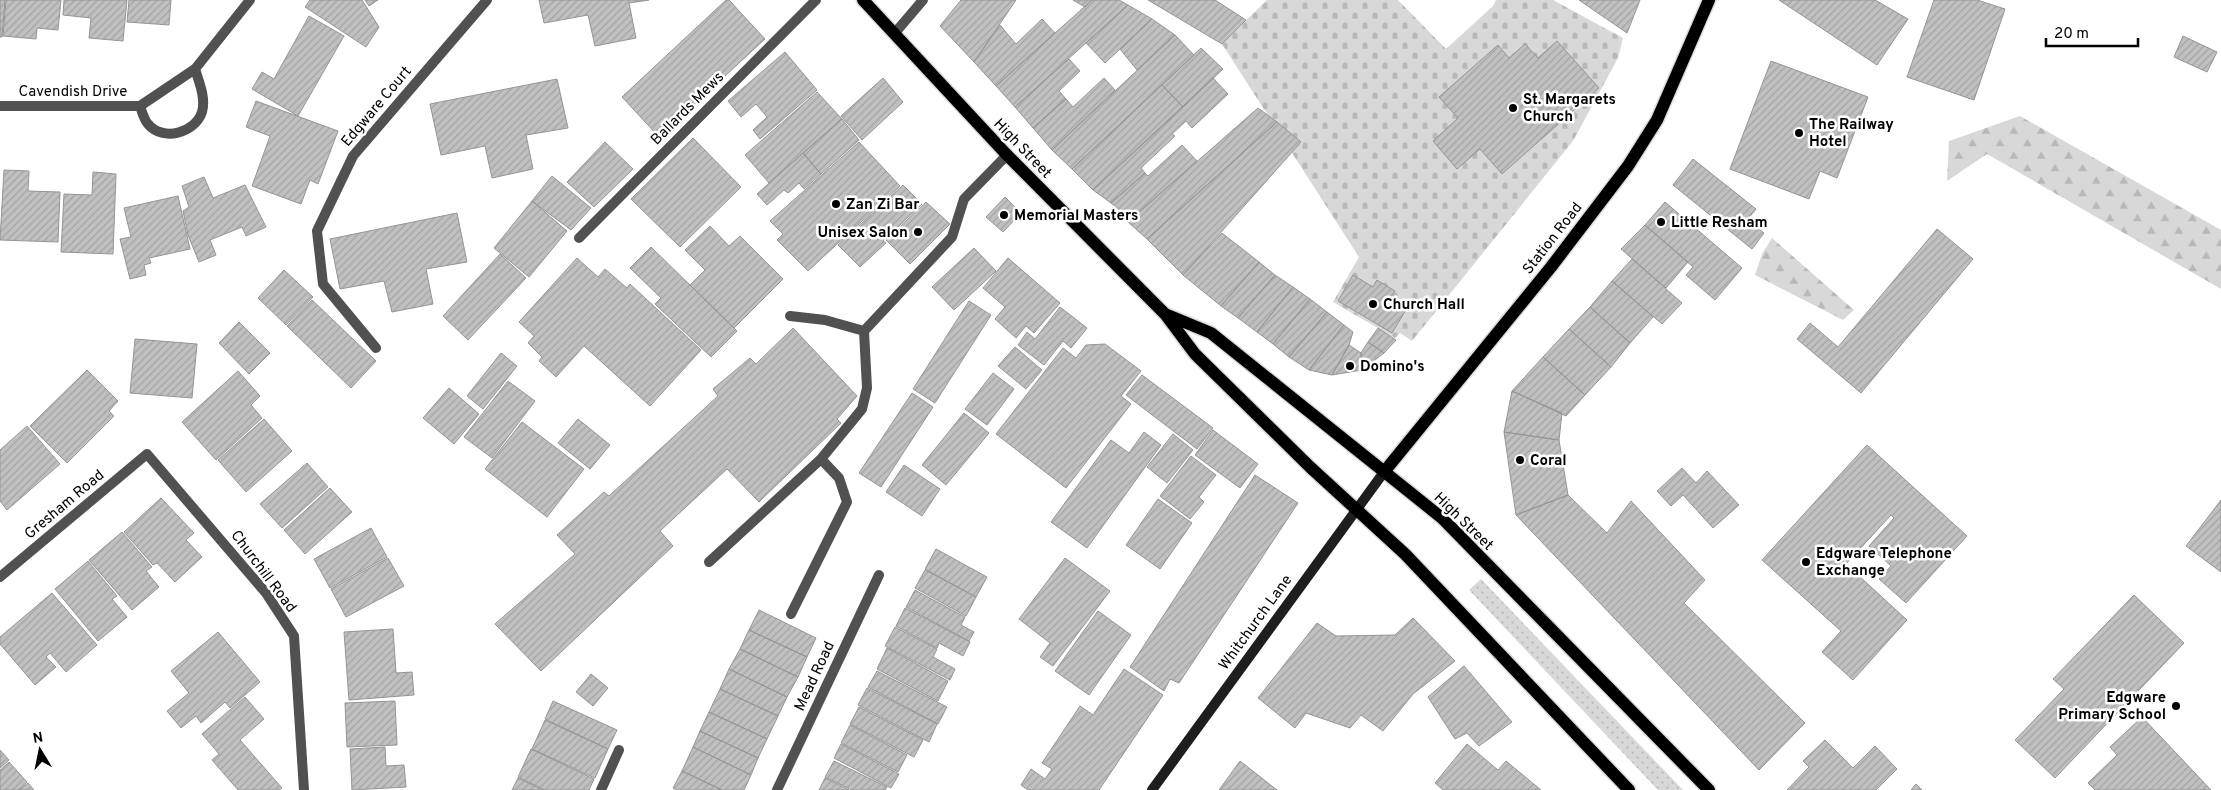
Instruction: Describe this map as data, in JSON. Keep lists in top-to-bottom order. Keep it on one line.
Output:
{"streets":{"main road":["High Street","Station Road","Whitchurch Lane"],"street":["Cavendish Drive","Edgware Court","Ballards Mews","Gresham Road","Churchill Road","Mead Road"]},"crossings":[["High Street","Station Road"],["High Street","Whitchurch Lane"],["Station Road","Whitchurch Lane"],["Gresham Road","Churchill Road"]],"places":["St. Margarets Church","The Railway Hotel","Zan Zi Bar","Memorial Masters","Little Resham","Unisex Salon","Church Hall","Domino's","Coral","Edgware Telephone Exchange","Edgware Primary School"],"scale_bar":"20 m","north":"top"}
